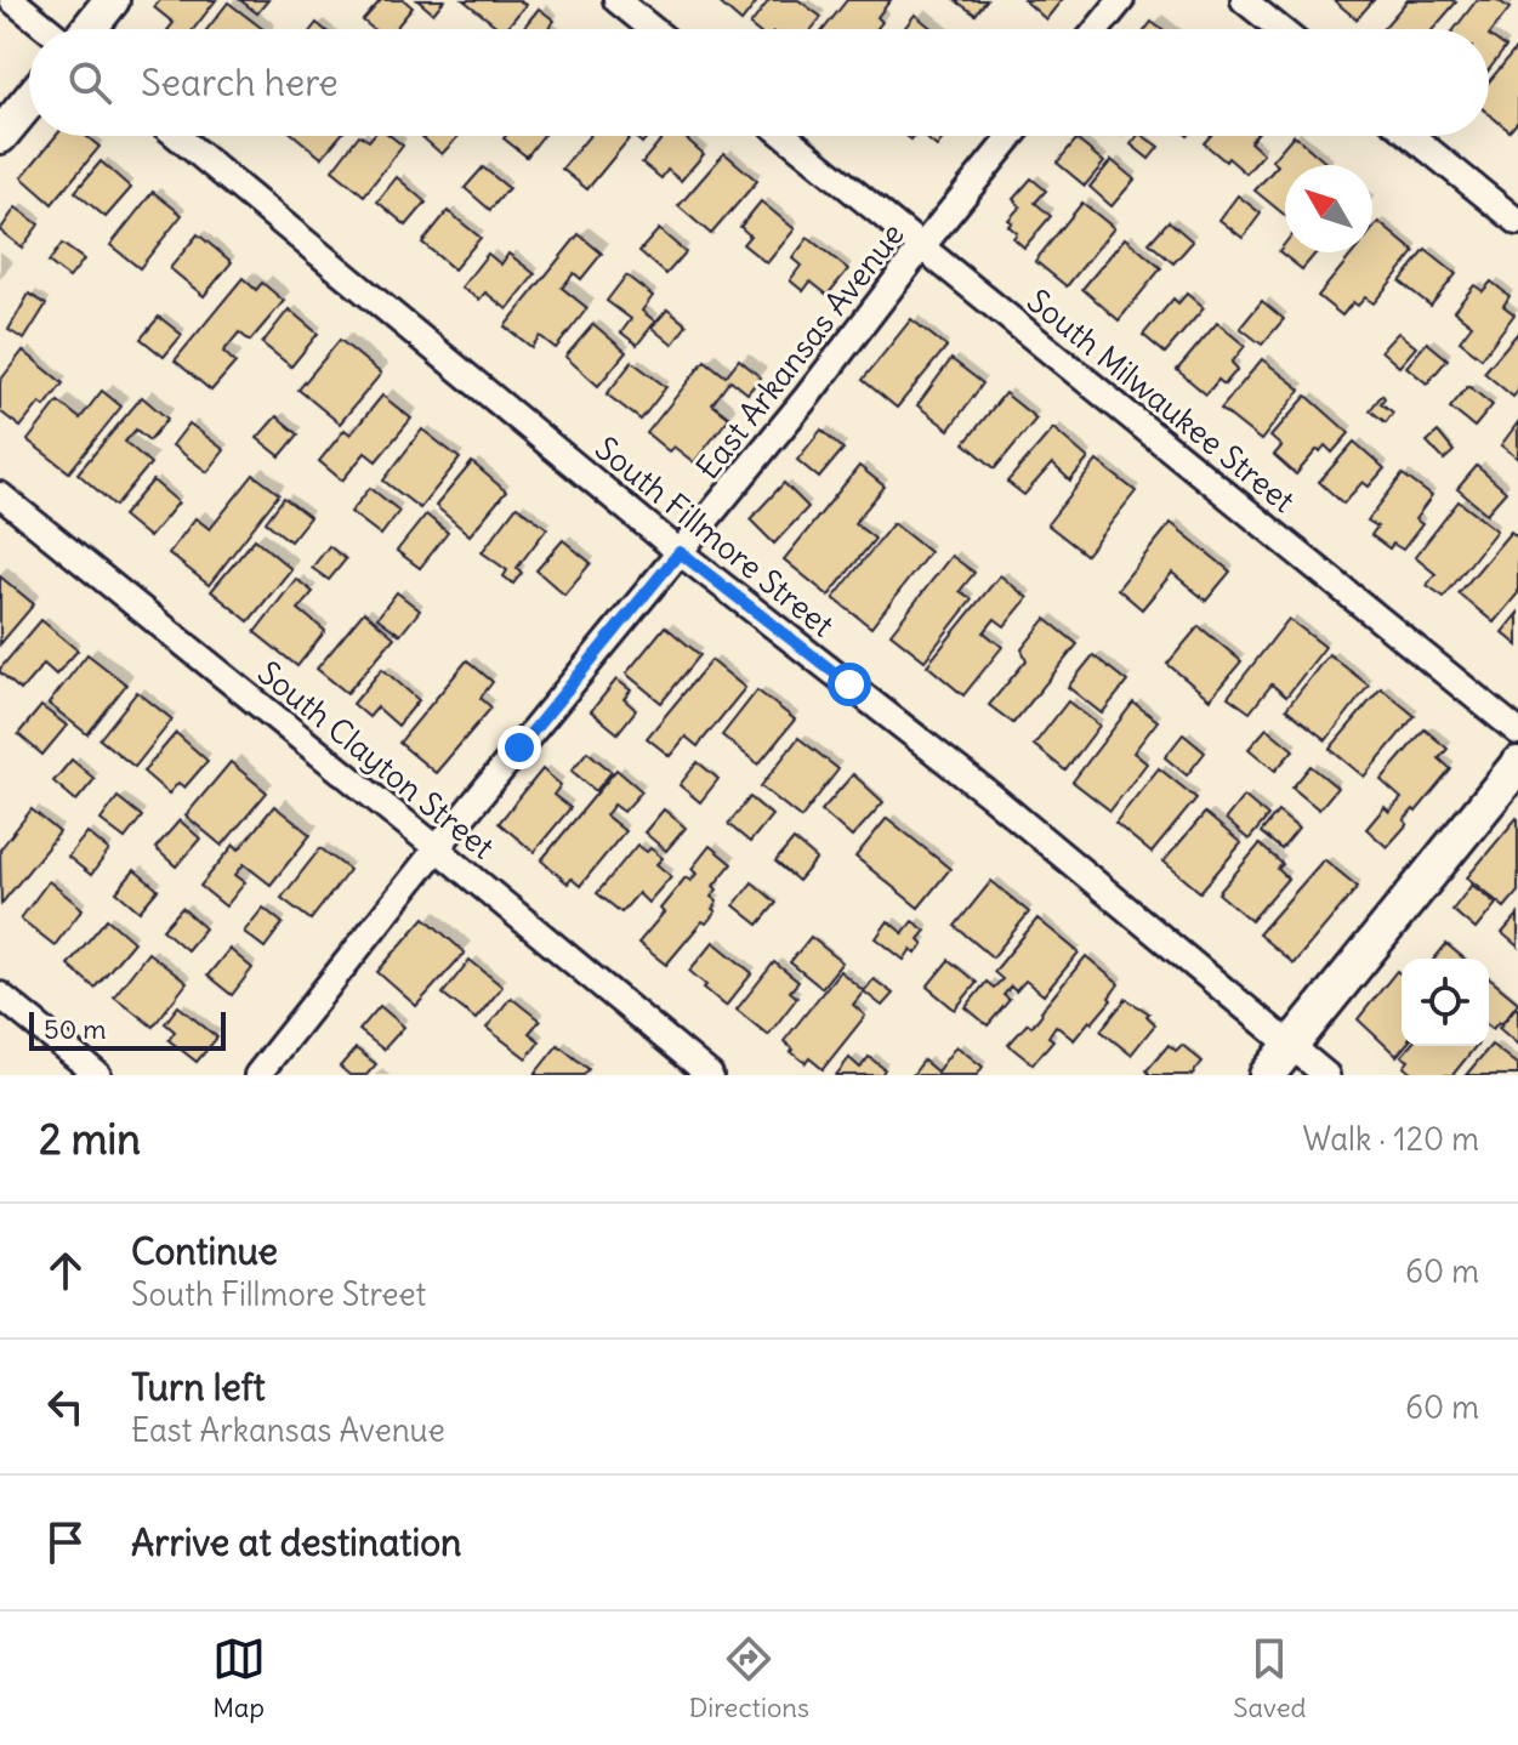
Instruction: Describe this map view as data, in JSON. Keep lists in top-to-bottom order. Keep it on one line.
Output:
{"streets":{"street":["East Arkansas Avenue","South Milwaukee Street","South Fillmore Street","South Clayton Street"]},"crossings":[["East Arkansas Avenue","South Milwaukee Street"],["East Arkansas Avenue","South Fillmore Street"],["East Arkansas Avenue","South Clayton Street"]],"scale_bar":"50 m","north":"top left","page":{"search":"Search here","scale":"50 m","heading":["2 min","Walk · 120 m"],"list":[["Continue","South Fillmore Street","60 m"],["Turn left","East Arkansas Avenue","60 m"],"Arrive at destination"],"nav":["Map","Directions","Saved"]}}
